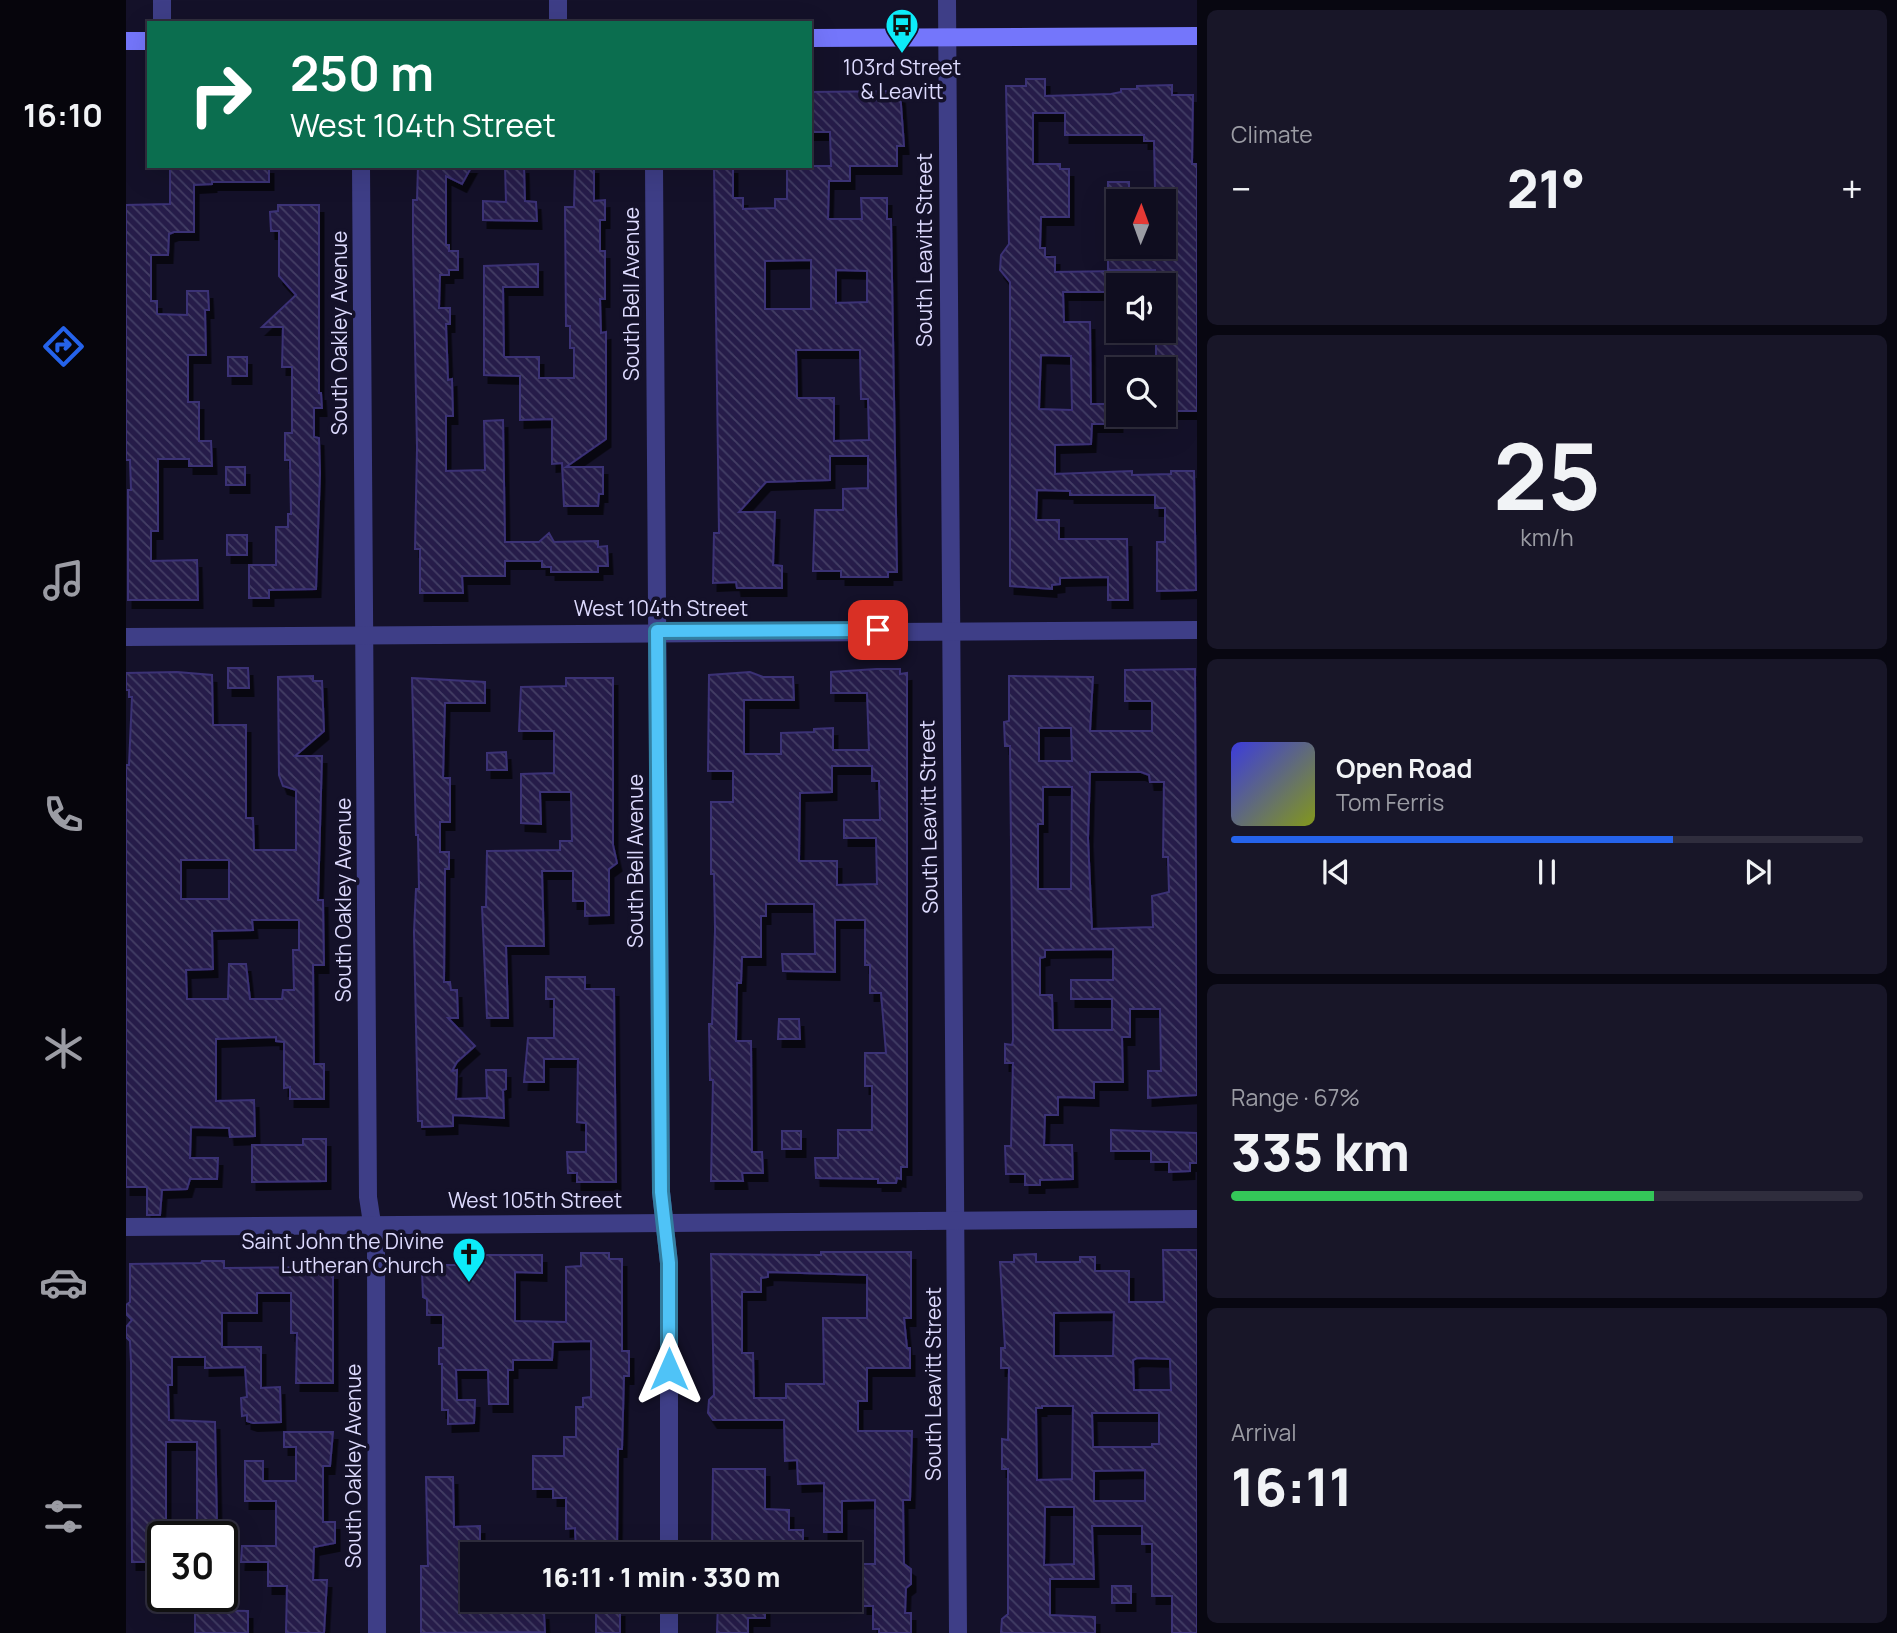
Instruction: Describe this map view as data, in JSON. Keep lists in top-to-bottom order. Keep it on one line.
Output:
{"streets":{"street":["South Leavitt Street","South Bell Avenue","South Oakley Avenue","West 104th Street","West 105th Street"]},"crossings":[["South Leavitt Street","West 104th Street"],["South Leavitt Street","West 105th Street"],["South Bell Avenue","West 104th Street"],["South Bell Avenue","West 105th Street"],["South Oakley Avenue","West 104th Street"],["South Oakley Avenue","West 105th Street"]],"places":{"bus stop":["103rd Street & Leavitt"],"church":["Saint John the Divine Lutheran Church"]},"north":"top","page":{"tabs":"16:10","tile":["Climate",["25","km/h"],["Range · 67%","335 km"],["Arrival","16:11"]],"turn":["250 m","West 104th Street"],"heat":["−","21°","+"],"song":["Open Road","Tom Ferris"],"limit":"30","trip":"16:11 · 1 min · 330 m"}}
